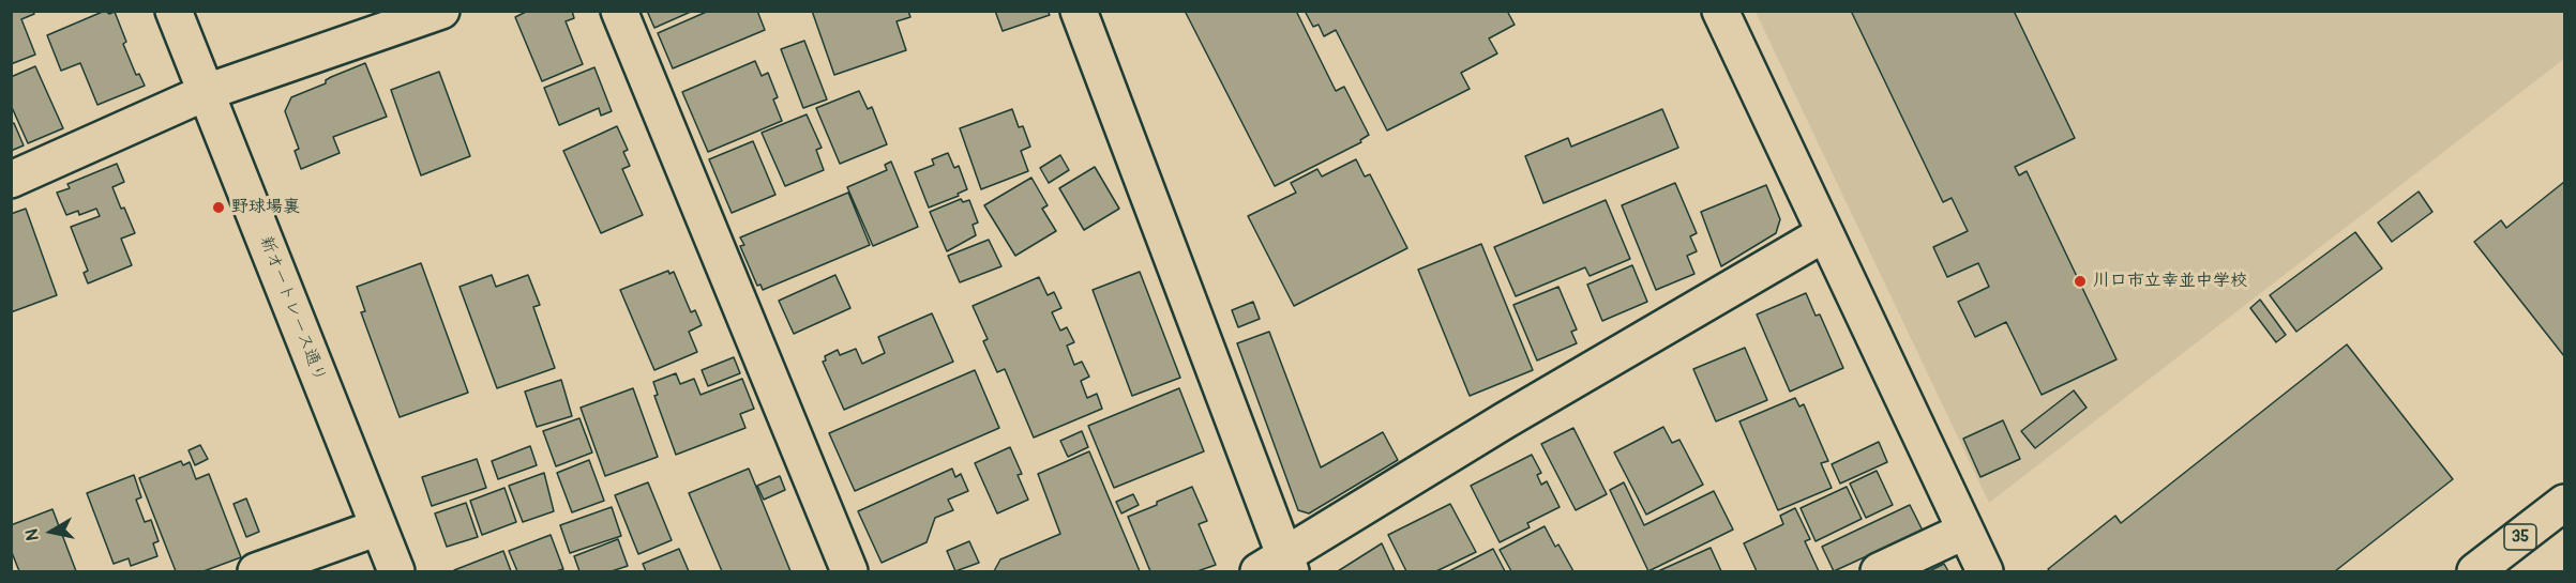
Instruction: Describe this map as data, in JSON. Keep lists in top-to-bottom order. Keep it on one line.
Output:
{"streets":{"street":["新オートレース通り","35"]},"places":["野球場裏","川口市立幸並中学校"],"north":"left"}
